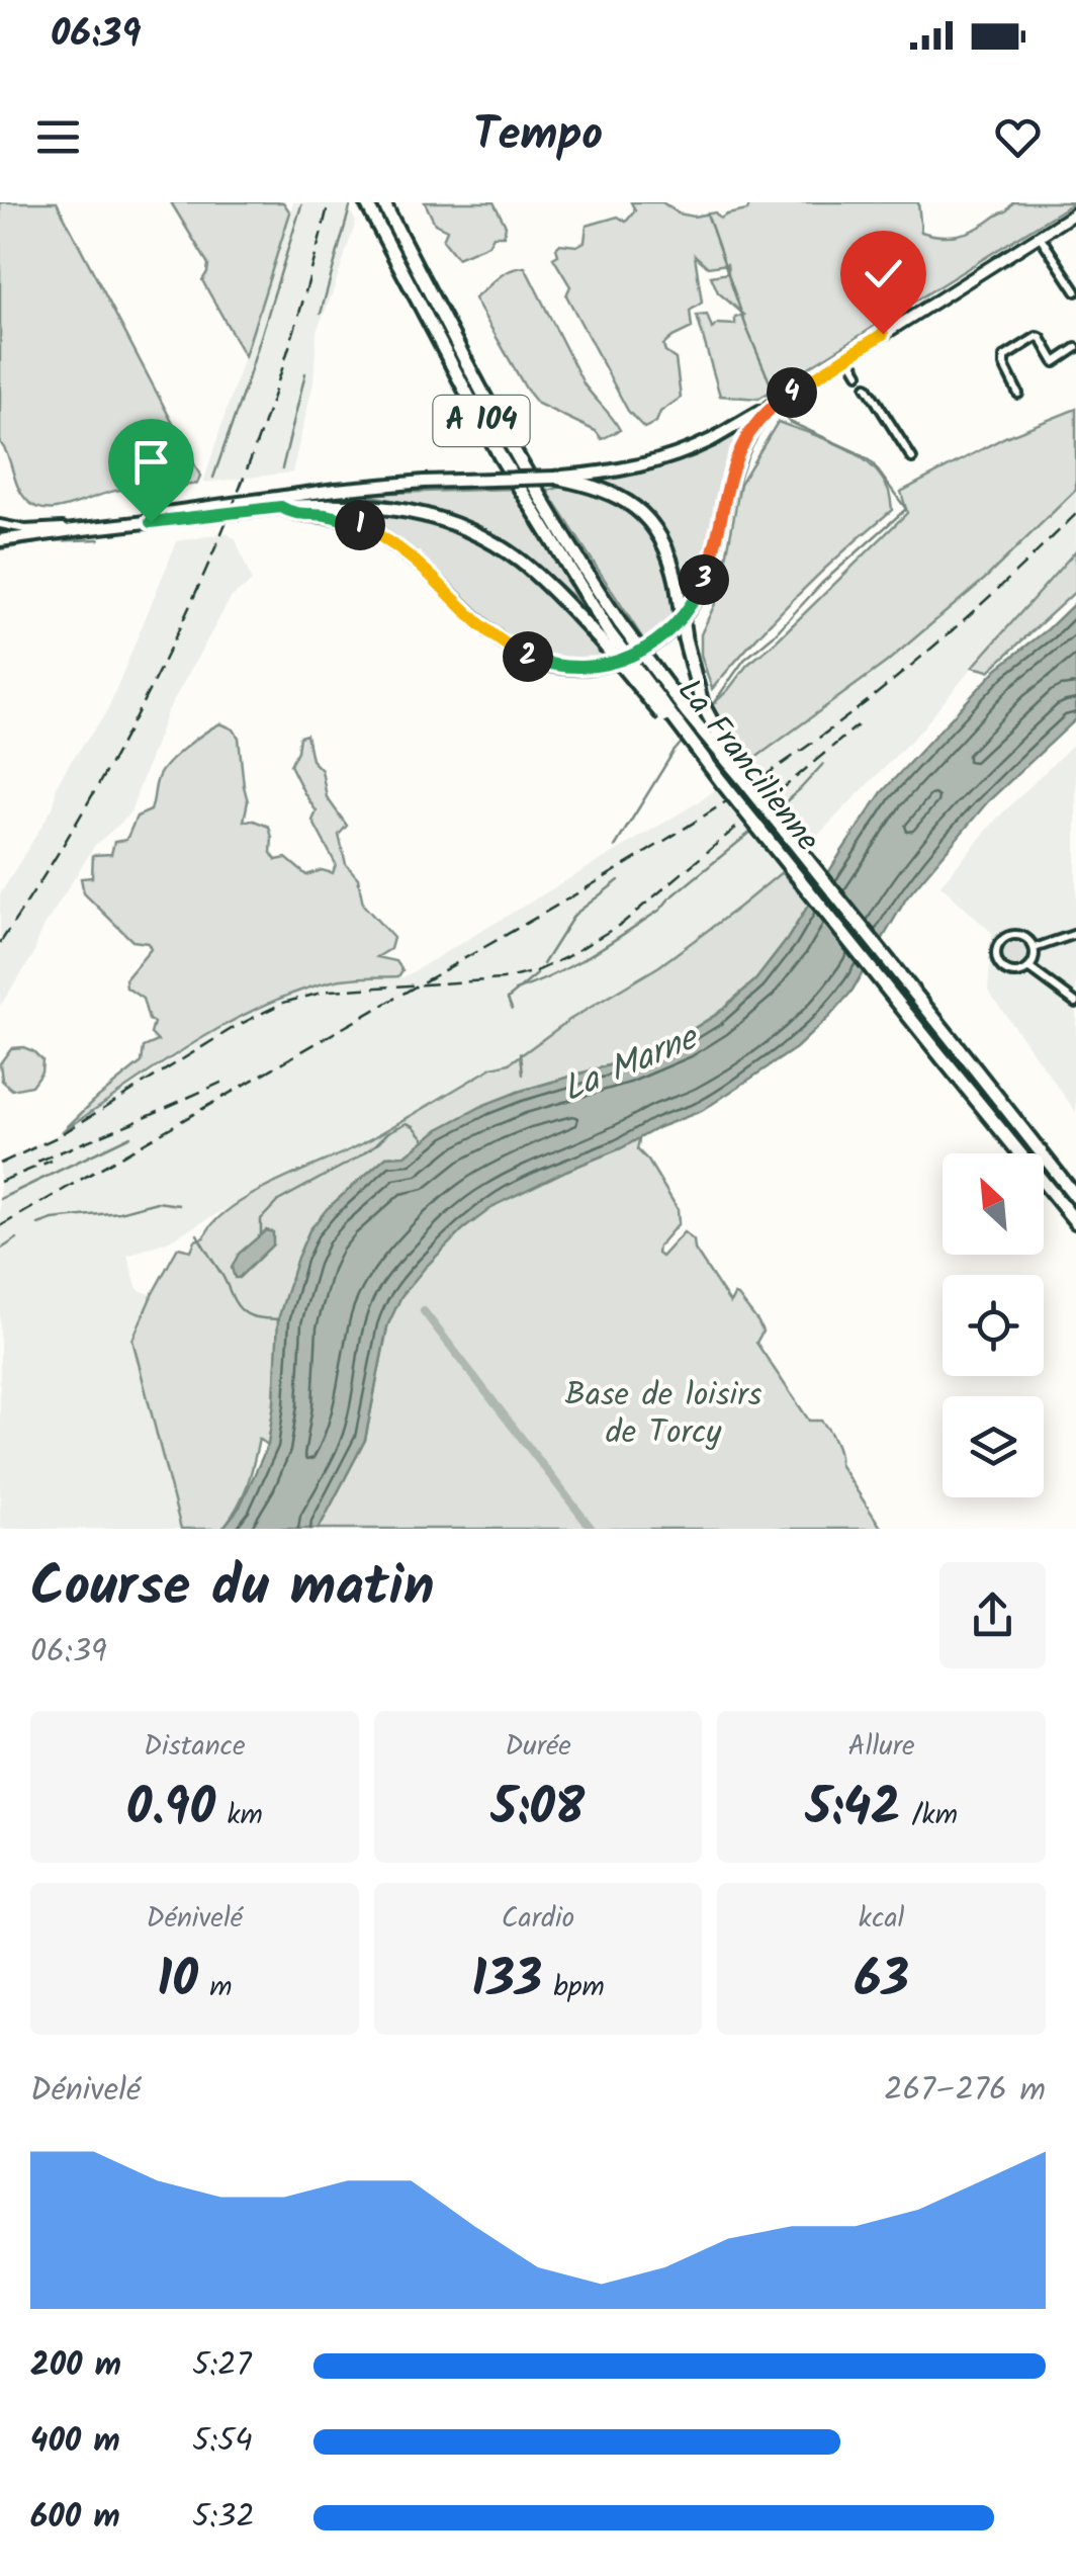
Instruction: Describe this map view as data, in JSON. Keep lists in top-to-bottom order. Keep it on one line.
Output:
{"streets":{"highway":["A 104","La Francilienne"]},"water":["La Marne"],"parks":["Base de loisirs de Torcy"],"north":"top left","page":{"status":"06:39","header":"Tempo","pins":["4","1","3","2"],"heading":["Course du matin","06:39"],"stats":[["Distance","0.90 km"],["Durée","5:08"],["Allure","5:42 /km"],["Dénivelé","10 m"],["Cardio","133 bpm"],["kcal","63"]],"chart":["Dénivelé","267–276 m"],"list":[{"name":"200 m","note":"5:27"},{"name":"400 m","note":"5:54"},{"name":"600 m","note":"5:32"}]}}
